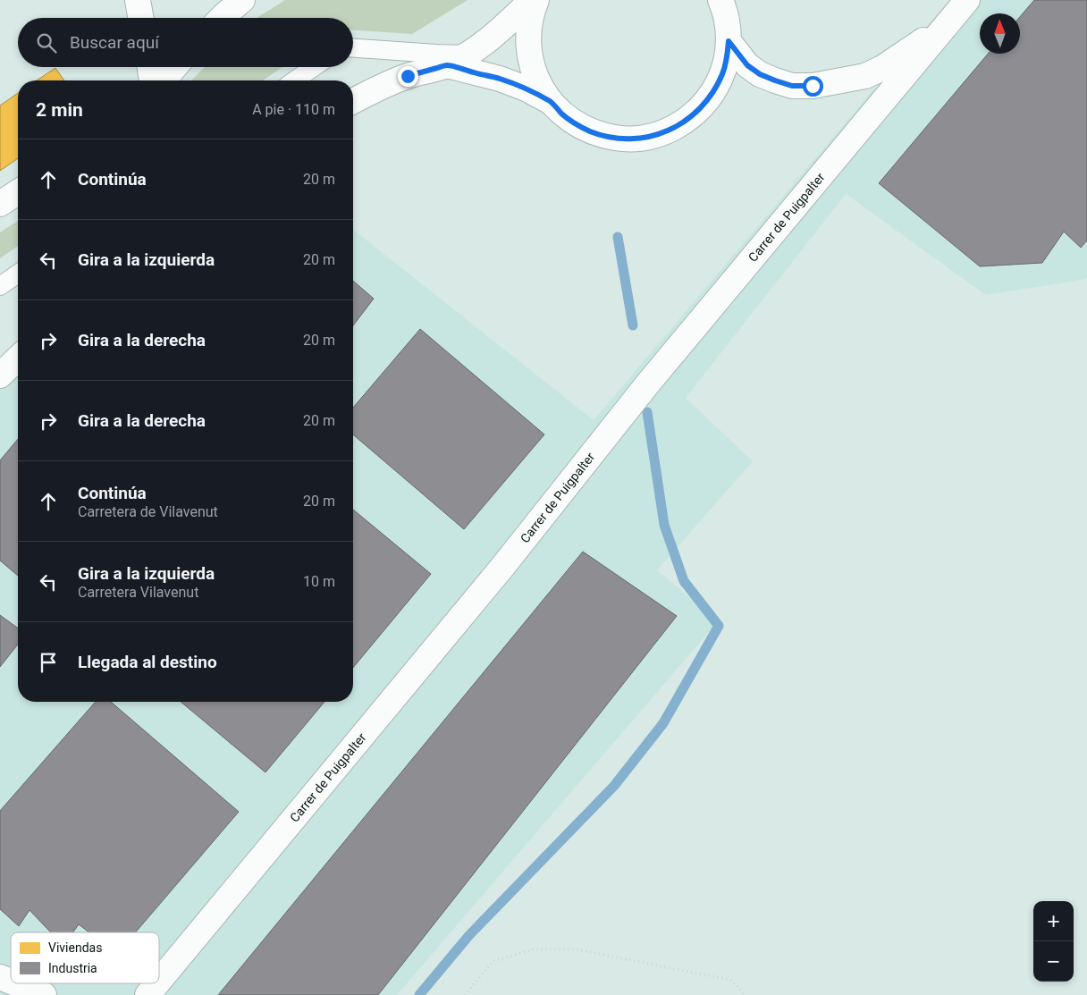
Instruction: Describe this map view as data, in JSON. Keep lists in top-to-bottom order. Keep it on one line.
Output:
{"streets":{"street":["Carrer de Puigpalter"]},"legend":["Viviendas","Industria"],"north":"top","page":{"search":"Buscar aquí","heading":["2 min","A pie · 110 m"],"list":[["Continúa","20 m"],["Gira a la izquierda","20 m"],["Gira a la derecha","20 m"],["Gira a la derecha","20 m"],["Continúa","Carretera de Vilavenut","20 m"],["Gira a la izquierda","Carretera Vilavenut","10 m"],"Llegada al destino"],"map_buttons":["+","−"]}}
